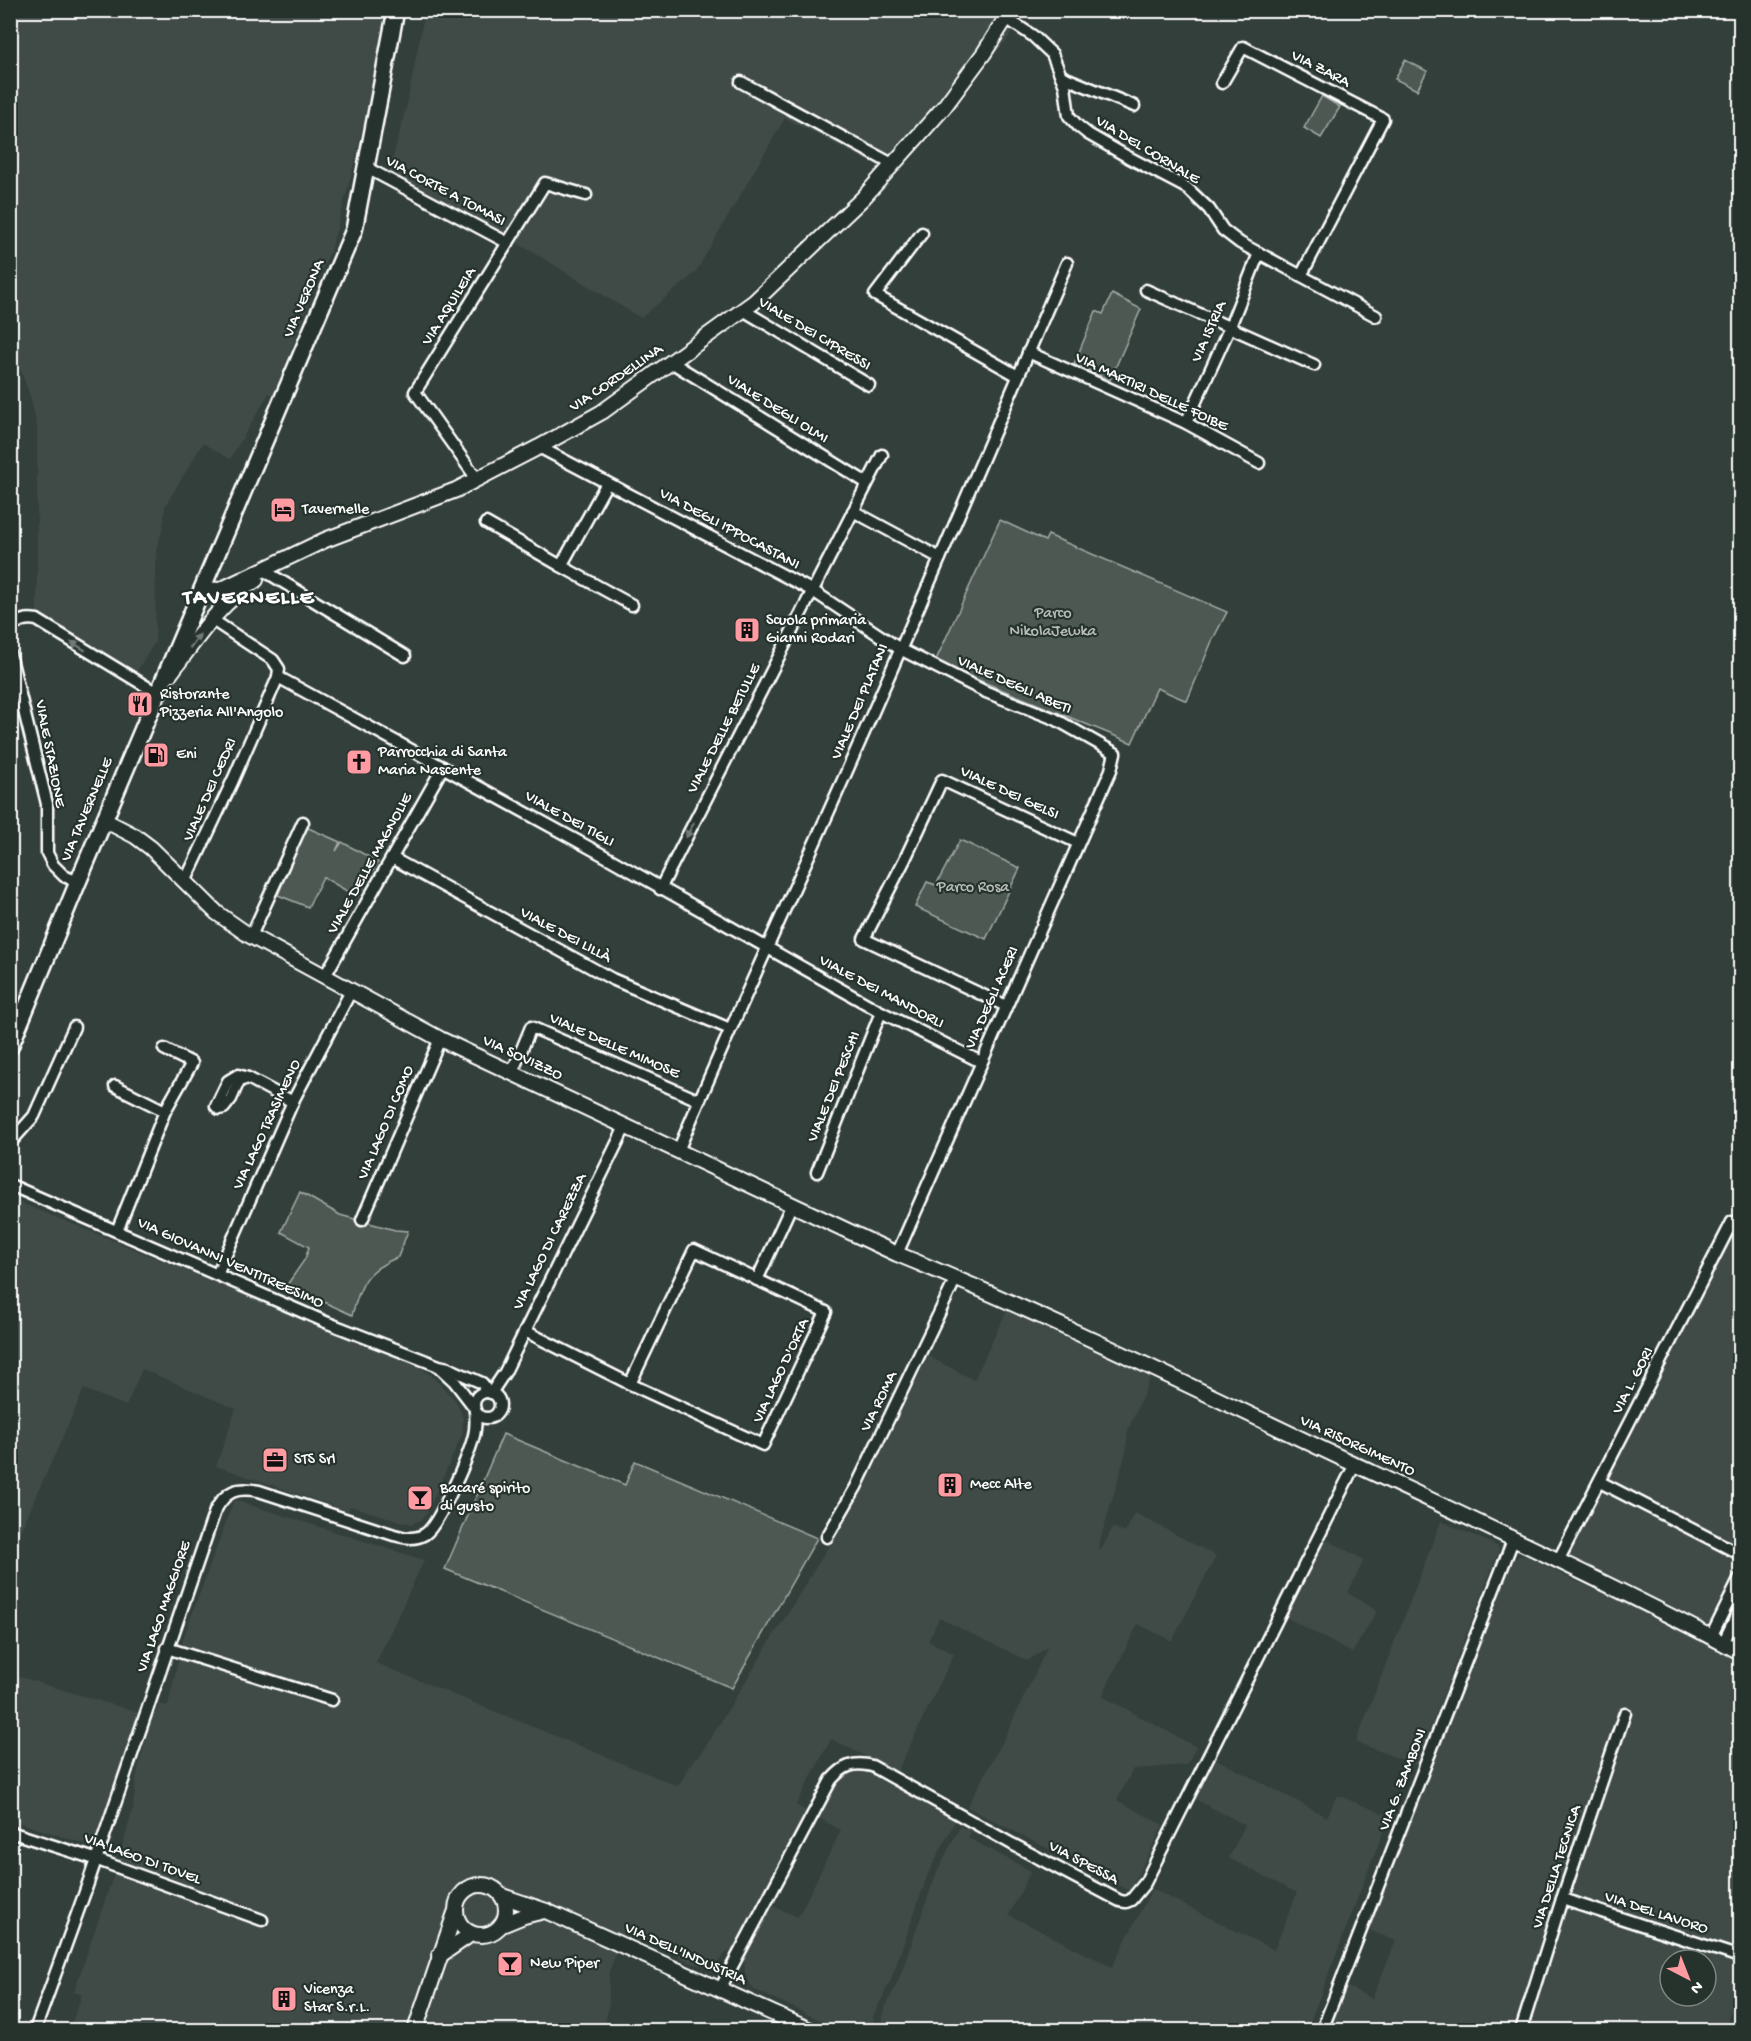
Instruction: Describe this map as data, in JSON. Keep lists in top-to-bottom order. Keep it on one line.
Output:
{"streets":{"main road":["VIA VERONA","VIA TAVERNELLE"],"street":["VIA ZARA","VIA DEL CORNALE","VIA CORTE A TOMASI","VIA AQUILEIA","VIA ISTRIA","VIALE DEI CIPRESSI","VIA CORDELLINA","VIA MARTIRI DELLE FOIBE","VIALE DEGLI OLMI","VIA DEGLI IPPOCASTANI","VIALE DEGLI ABETI","VIALE DEI PLATANI","VIALE DELLE BETULLE","VIALE STAZIONE","VIALE DEI CEDRI","VIALE DEI GELSI","VIALE DEI TIGLI","VIALE DELLE MAGNOLIE","VIALE DEI LILLÀ","VIALE DEI MANDORLI","VIA DEGLI ACERI","VIALE DELLE MIMOSE","VIA SOVIZZO","VIALE DEI PESCHI","VIA LAGO DI COMO","VIA LAGO TRASIMENO","VIA LAGO DI CAREZZA","VIA GIOVANNI VENTITREESIMO","VIA LAGO D'ORTA","VIA L. GORI","VIA ROMA","VIA RISORGIMENTO","VIA LAGO MAGGIORE","VIA G. ZAMBONI","VIA LAGO DI TOVEL","VIA SPESSA","VIA DELLA TECNICA","VIA DEL LAVORO","VIA DELL'INDUSTRIA"]},"crossings":[["VIA ZARA","VIA DEL CORNALE"],["VIA DEL CORNALE","VIA ISTRIA"],["VIA DEL CORNALE","VIA CORDELLINA"],["VIA CORTE A TOMASI","VIA VERONA"],["VIA CORTE A TOMASI","VIA AQUILEIA"],["VIA VERONA","VIA CORDELLINA"],["VIA VERONA","VIA TAVERNELLE"],["VIA AQUILEIA","VIA CORDELLINA"],["VIA ISTRIA","VIA MARTIRI DELLE FOIBE"],["VIALE DEI CIPRESSI","VIA CORDELLINA"],["VIA CORDELLINA","VIALE DEGLI OLMI"],["VIA CORDELLINA","VIA DEGLI IPPOCASTANI"],["VIA CORDELLINA","VIA TAVERNELLE"],["VIA CORDELLINA","VIALE DEI TIGLI"],["VIA MARTIRI DELLE FOIBE","VIALE DEI PLATANI"],["VIALE DEGLI OLMI","VIALE DELLE BETULLE"],["VIA DEGLI IPPOCASTANI","VIALE DEGLI ABETI"],["VIA DEGLI IPPOCASTANI","VIALE DEI PLATANI"],["VIA DEGLI IPPOCASTANI","VIALE DELLE BETULLE"],["VIALE DEGLI ABETI","VIALE DEI PLATANI"],["VIALE DEGLI ABETI","VIA DEGLI ACERI"],["VIALE DEI PLATANI","VIALE DEI TIGLI"],["VIALE DEI PLATANI","VIALE DEI LILLÀ"],["VIALE DEI PLATANI","VIALE DEI MANDORLI"],["VIALE DEI PLATANI","VIALE DELLE MIMOSE"],["VIALE DEI PLATANI","VIA SOVIZZO"],["VIALE DELLE BETULLE","VIALE DEI TIGLI"],["VIALE STAZIONE","VIA TAVERNELLE"],["VIALE DEI CEDRI","VIALE DEI TIGLI"],["VIALE DEI CEDRI","VIA SOVIZZO"],["VIALE DEI GELSI","VIA DEGLI ACERI"],["VIA TAVERNELLE","VIA SOVIZZO"],["VIALE DEI TIGLI","VIALE DELLE MAGNOLIE"],["VIALE DEI TIGLI","VIALE DEI MANDORLI"],["VIALE DELLE MAGNOLIE","VIALE DEI LILLÀ"],["VIALE DELLE MAGNOLIE","VIA SOVIZZO"],["VIALE DEI MANDORLI","VIA DEGLI ACERI"],["VIALE DEI MANDORLI","VIALE DEI PESCHI"],["VIA DEGLI ACERI","VIA SOVIZZO"],["VIALE DELLE MIMOSE","VIA SOVIZZO"],["VIA SOVIZZO","VIA LAGO DI COMO"],["VIA SOVIZZO","VIA LAGO TRASIMENO"],["VIA SOVIZZO","VIA LAGO DI CAREZZA"],["VIA SOVIZZO","VIA ROMA"],["VIA SOVIZZO","VIA RISORGIMENTO"],["VIA LAGO TRASIMENO","VIA GIOVANNI VENTITREESIMO"],["VIA LAGO DI CAREZZA","VIA GIOVANNI VENTITREESIMO"],["VIA LAGO DI CAREZZA","VIA LAGO D'ORTA"],["VIA L. GORI","VIA RISORGIMENTO"],["VIA ROMA","VIA RISORGIMENTO"],["VIA RISORGIMENTO","VIA G. ZAMBONI"],["VIA RISORGIMENTO","VIA SPESSA"],["VIA LAGO MAGGIORE","VIA LAGO DI TOVEL"],["VIA SPESSA","VIA DELL'INDUSTRIA"],["VIA DELLA TECNICA","VIA DEL LAVORO"]],"one_way":["VIALE DELLE BETULLE"],"districts":["TAVERNELLE"],"parks":["Parco NikolaJewka","Parco Rosa"],"places":{"hotel":["Tavernelle"],"building":["Scuola primaria Gianni Rodari","Mecc Alte","Vicenza Star S.r.L."],"restaurant":["Ristorante Pizzeria All'Angolo"],"fuel station":["Eni"],"church":["Parrocchia di Santa Maria Nascente"],"office":["STS Srl"],"bar":["Bacaré spirito di gusto","New Piper"]},"north":"bottom right"}
